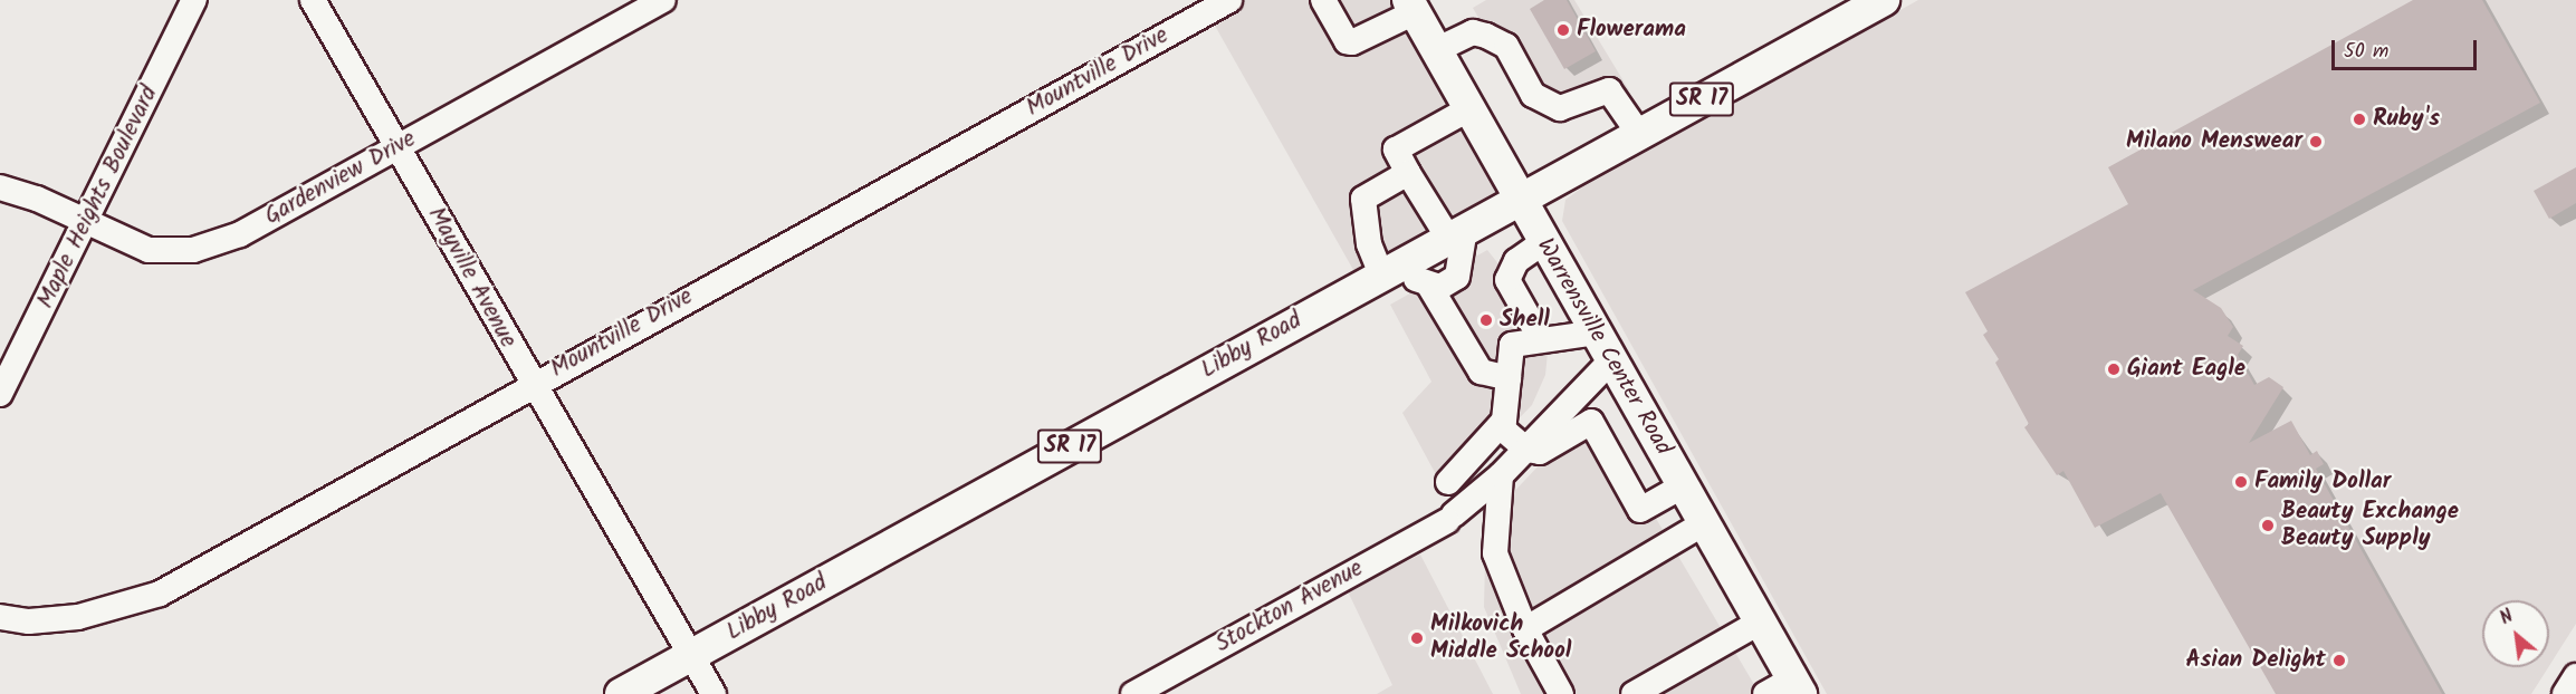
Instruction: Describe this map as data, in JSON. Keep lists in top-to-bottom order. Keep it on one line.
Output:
{"streets":{"main road":["SR 17","Libby Road","Warrensville Center Road"],"street":["Mountville Drive","Gardenview Drive","Maple Heights Boulevard","Mayville Avenue","Stockton Avenue"]},"crossings":[["Mountville Drive","Mayville Avenue"],["Gardenview Drive","Maple Heights Boulevard"],["Gardenview Drive","Mayville Avenue"],["Mayville Avenue","Libby Road"],["Libby Road","Warrensville Center Road"],["Warrensville Center Road","Stockton Avenue"]],"places":["Flowerama","Ruby's","Milano Menswear","Shell","Giant Eagle","Family Dollar","Beauty Exchange Beauty Supply","Milkovich Middle School","Asian Delight"],"scale_bar":"50 m","north":"top left"}
